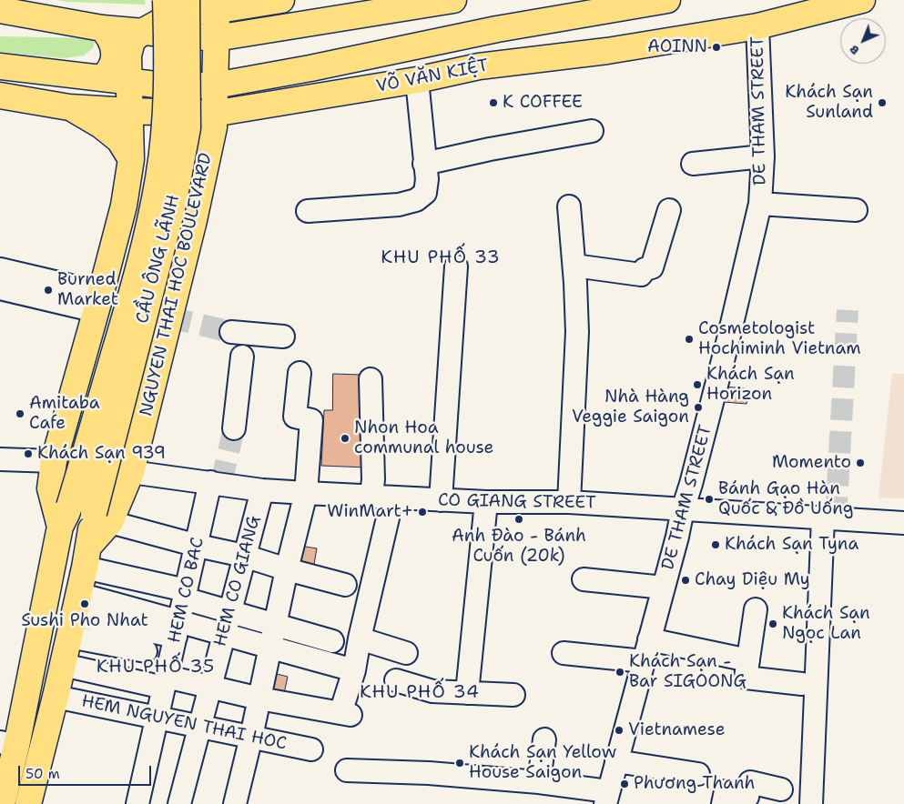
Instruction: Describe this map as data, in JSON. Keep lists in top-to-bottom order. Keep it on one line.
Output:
{"streets":{"main road":["VÕ VĂN KIỆT","CẦU ÔNG LÃNH","NGUYEN THAI HOC BOULEVARD"],"street":["DE THAM STREET","CO GIANG STREET","HEM CO GIANG","HEM CO BAC","HEM NGUYEN THAI HOC"]},"crossings":[["VÕ VĂN KIỆT","DE THAM STREET"],["VÕ VĂN KIỆT","NGUYEN THAI HOC BOULEVARD"],["DE THAM STREET","CO GIANG STREET"],["CẦU ÔNG LÃNH","NGUYEN THAI HOC BOULEVARD"],["NGUYEN THAI HOC BOULEVARD","CO GIANG STREET"],["NGUYEN THAI HOC BOULEVARD","HEM NGUYEN THAI HOC"],["CO GIANG STREET","HEM CO GIANG"],["CO GIANG STREET","HEM CO BAC"],["HEM CO GIANG","HEM NGUYEN THAI HOC"],["HEM CO BAC","HEM NGUYEN THAI HOC"]],"districts":["KHU PHỐ 33","KHU PHỐ 35","KHU PHỐ 34"],"places":["AOINN","K COFFEE","Khách Sạn Sunland","Burned Market","Cosmetologist Hochiminh Vietnam","Khách Sạn Horizon","Nhà Hàng Veggie Saigon","Amitaba Cafe","Nhon Hoa communal house","Khách Sạn 939","Momento","Bánh Gạo Hàn Quốc & Đồ Uống","WinMart+","Anh Đào - Bánh Cuốn (20k)","Khách Sạn Tyna","Chay Diệu My","Sushi Pho Nhat","Khách Sạn Ngọc Lan","Khách Sạn - Bar SIGOONG","Vietnamese","Khách Sạn Yellow House Saigon","Phương Thanh"],"scale_bar":"50 m","north":"bottom left"}
